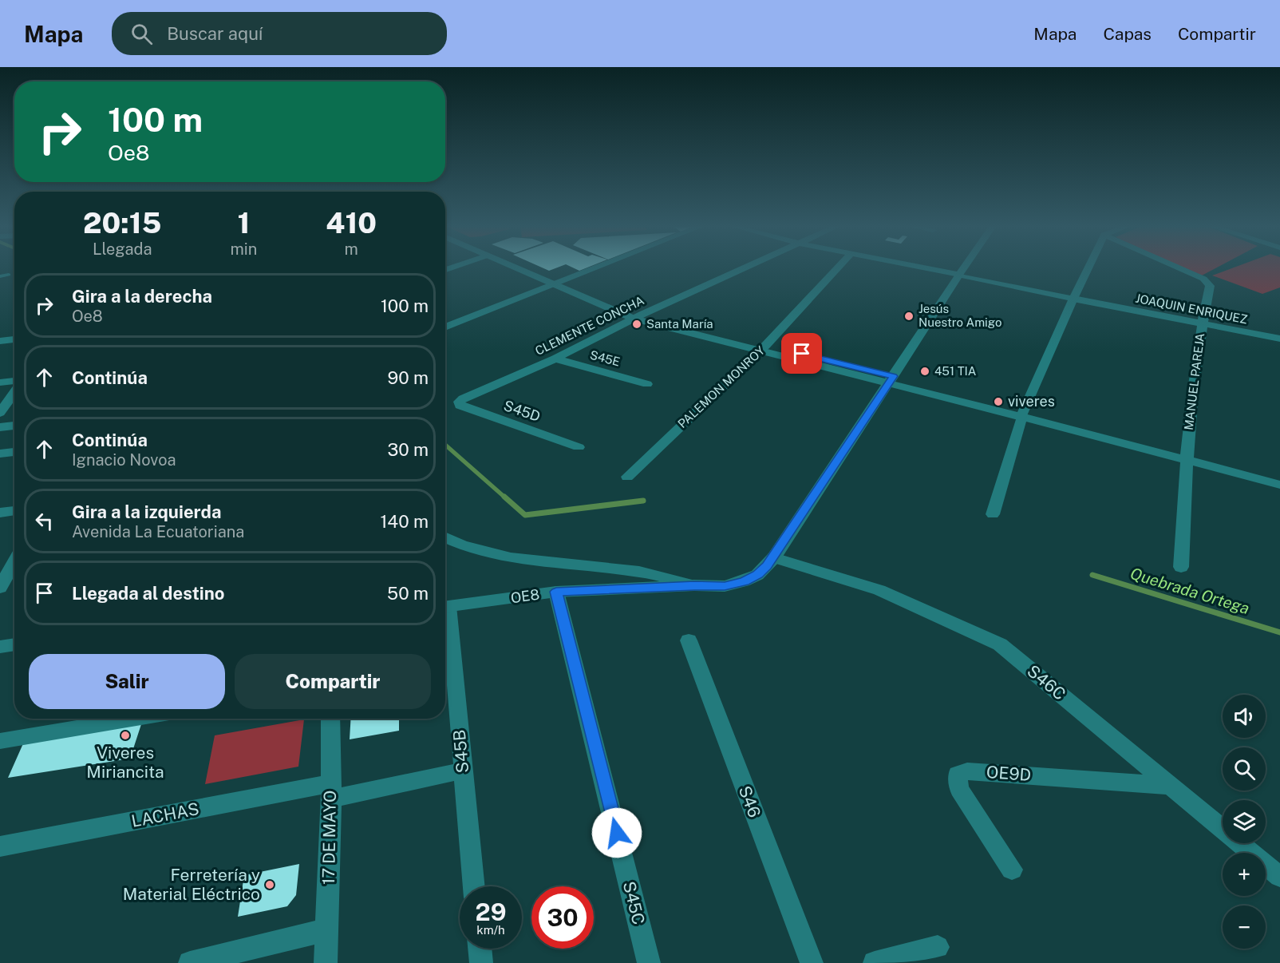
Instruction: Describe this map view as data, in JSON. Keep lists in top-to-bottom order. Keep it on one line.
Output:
{"streets":{"street":["JOAQUIN ENRIQUEZ","CLEMENTE CONCHA","S45E","MANUEL PAREJA","PALEMON MONROY","S45D","OE8","S46C","S45B","OE9D","S46","LACHAS","17 DE MAYO","S45C"]},"crossings":[["JOAQUIN ENRIQUEZ","MANUEL PAREJA"],["JOAQUIN ENRIQUEZ","OE8"],["CLEMENTE CONCHA","S45E"],["CLEMENTE CONCHA","S45D"],["OE8","S46C"],["OE8","S45C"],["S46C","OE9D"],["S45B","LACHAS"],["LACHAS","17 DE MAYO"]],"water":["Quebrada Ortega"],"places":["Jesús Nuestro Amigo","Santa María","451 TIA","viveres","Viveres Miriancita","Ferretería y Material Eléctrico"],"page":{"header":"Mapa","search":"Buscar aquí","nav":["Mapa","Capas","Compartir"],"turn":["100 m","Oe8"],"eta":["20:15","Llegada","1","min","410","m"],"list":[{"name":"Gira a la derecha","note":"Oe8","value":"100 m"},{"name":"Continúa","value":"90 m"},{"name":"Continúa","note":"Ignacio Novoa","value":"30 m"},{"name":"Gira a la izquierda","note":"Avenida La Ecuatoriana","value":"140 m"},{"name":"Llegada al destino","value":"50 m"}],"buttons":["Salir","Compartir"],"map_buttons":["+","−"],"speed":"29 km/h","limit":"30"}}
